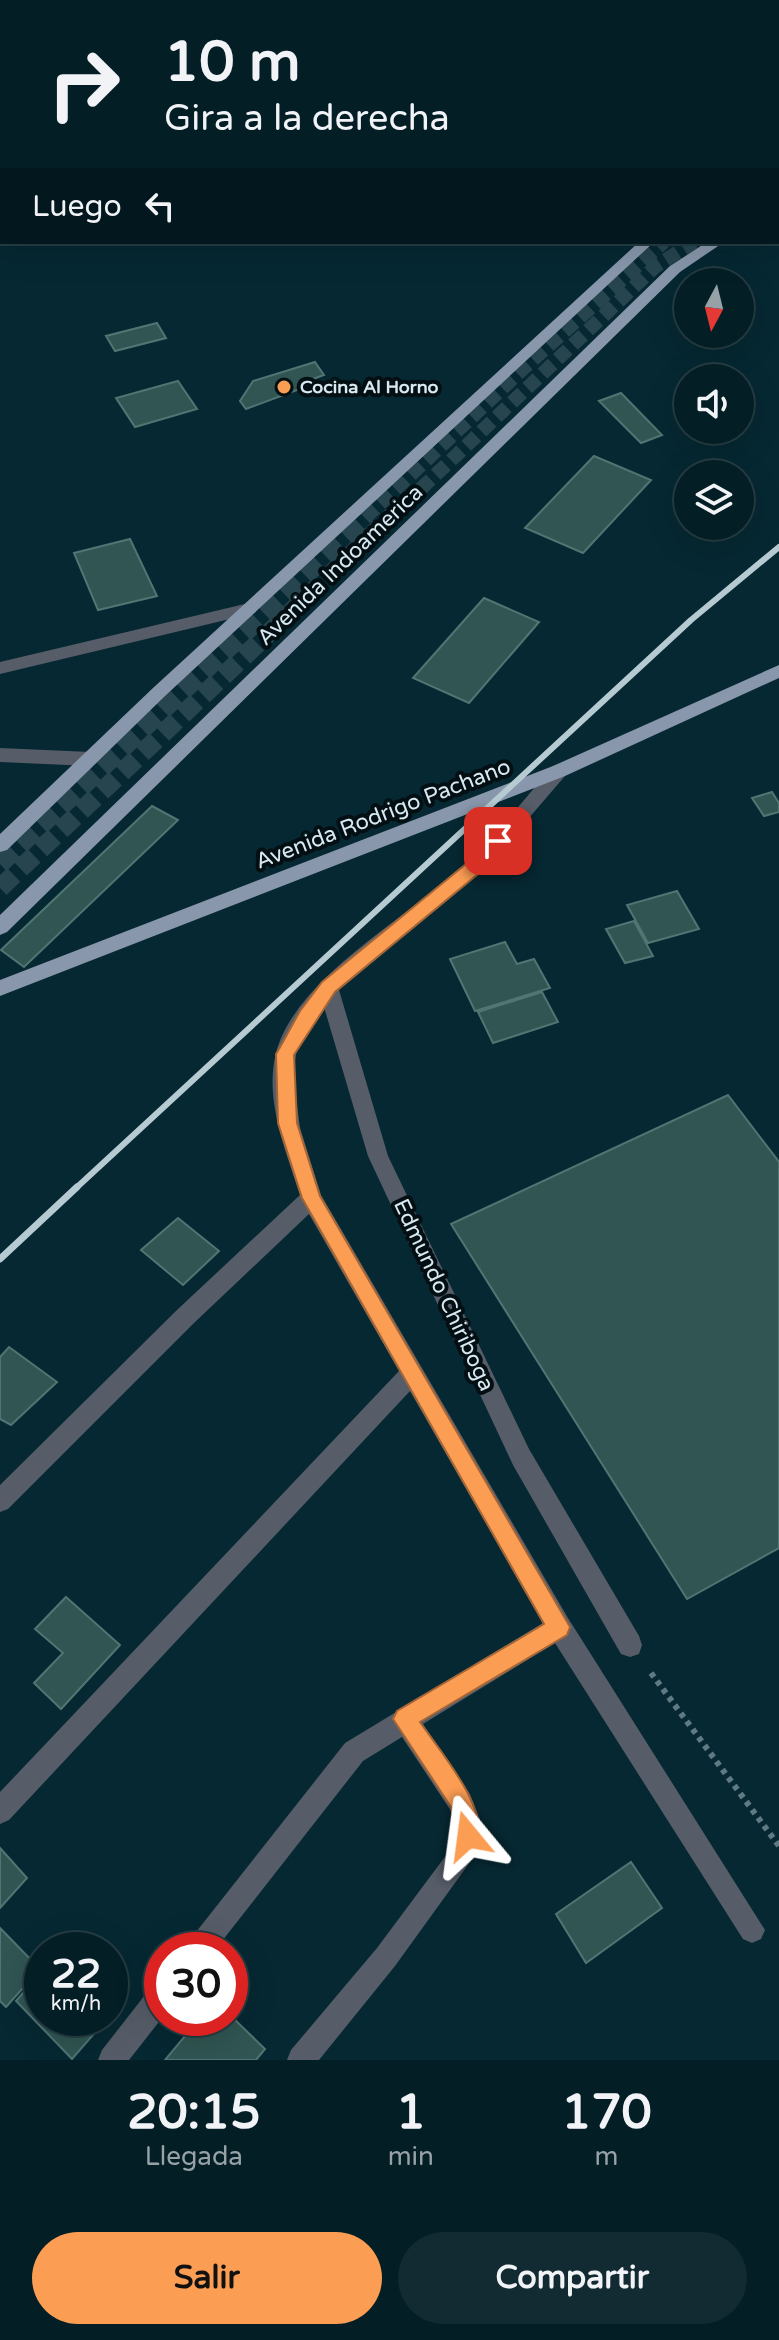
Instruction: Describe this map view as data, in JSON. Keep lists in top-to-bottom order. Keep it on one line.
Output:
{"streets":{"main road":["Avenida Indoamerica","Avenida Rodrigo Pachano"],"street":["Edmundo Chiriboga"]},"places":["Cocina Al Horno"],"north":"bottom","page":{"turn":["10 m","Gira a la derecha"],"then":"Luego","speed":"22 km/h","limit":"30","eta":["20:15","Llegada","1","min","170","m"],"buttons":["Salir","Compartir"]}}
